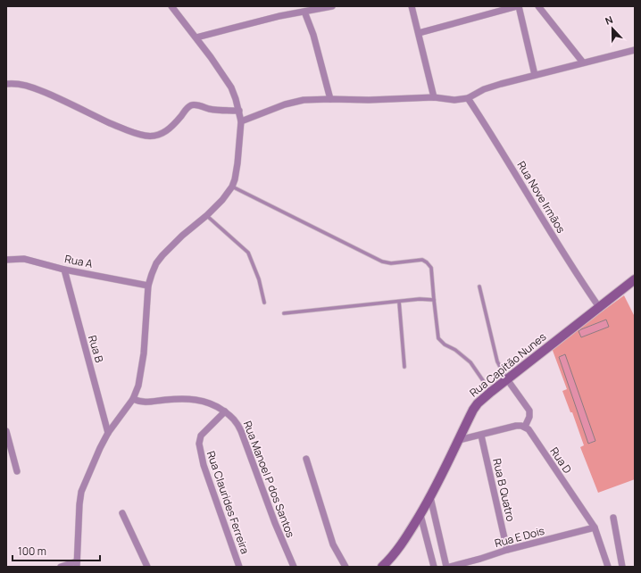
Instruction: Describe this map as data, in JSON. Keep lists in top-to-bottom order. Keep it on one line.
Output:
{"streets":{"street":["Rua Nove Irmãos","Rua A","Rua B","Rua Capitão Nunes","Rua D","Rua Manoel P dos Santos","Rua B Quatro","Rua Claurides Ferreira","Rua E Dois"]},"crossings":[["Rua Nove Irmãos","Rua Capitão Nunes"],["Rua A","Rua B"],["Rua D","Rua E Dois"],["Rua Manoel P dos Santos","Rua Claurides Ferreira"],["Rua B Quatro","Rua E Dois"]],"scale_bar":"100 m","north":"top"}
